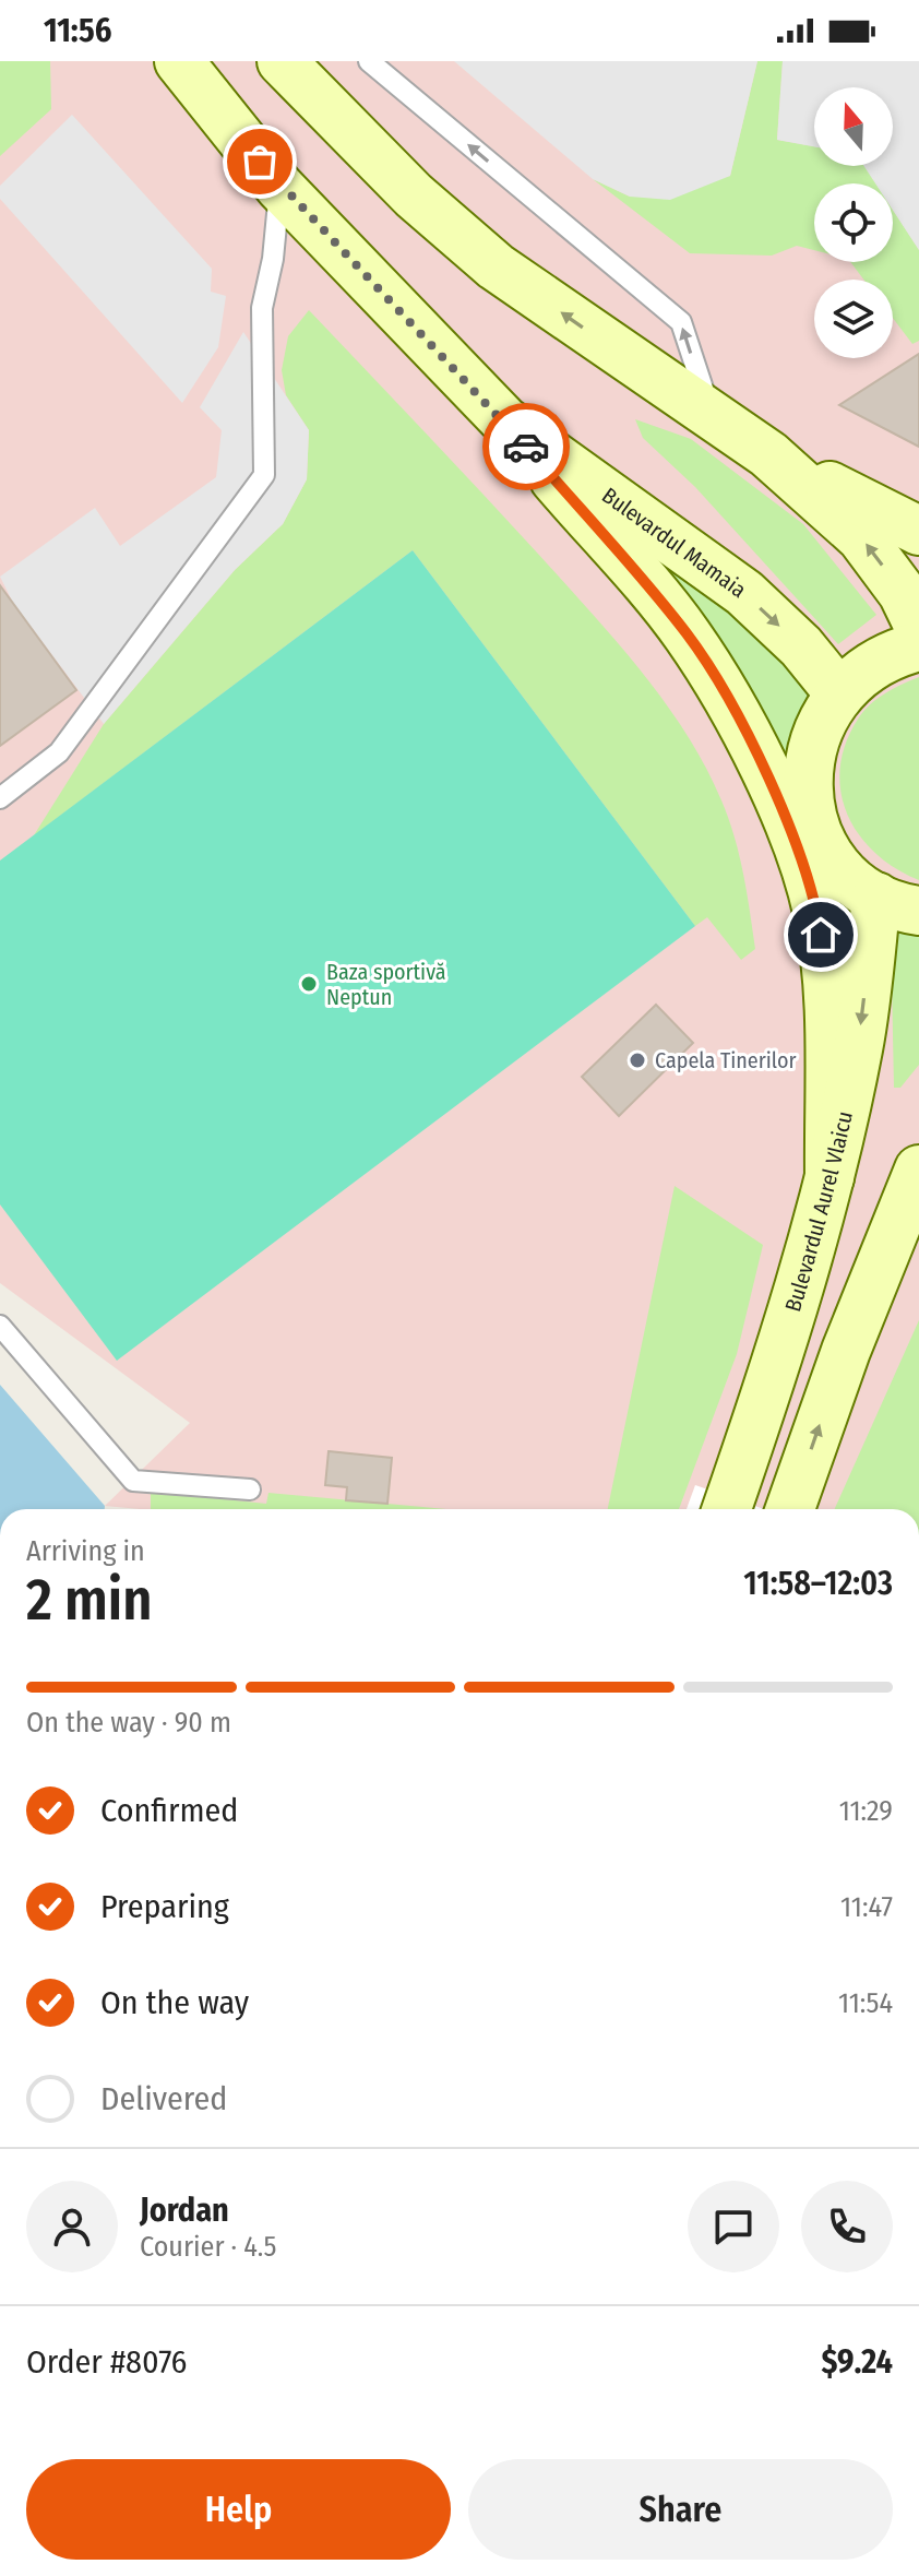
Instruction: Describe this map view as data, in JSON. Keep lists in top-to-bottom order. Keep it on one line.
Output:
{"streets":{"main road":["Bulevardul Mamaia","Bulevardul Aurel Vlaicu"]},"one_way":["Bulevardul Aurel Vlaicu"],"places":["Baza sportivă Neptun","Capela Tinerilor"],"north":"top","page":{"status":"11:56","heading":["2 min","Arriving in","11:58–12:03"],"panel":["Jordan","Courier · 4.5","Order #8076","$9.24"],"bar":"On the way · 90 m","list":[["Confirmed","11:29"],["Preparing","11:47"],["On the way","11:54"],"Delivered"],"buttons":["Help","Share"]}}
